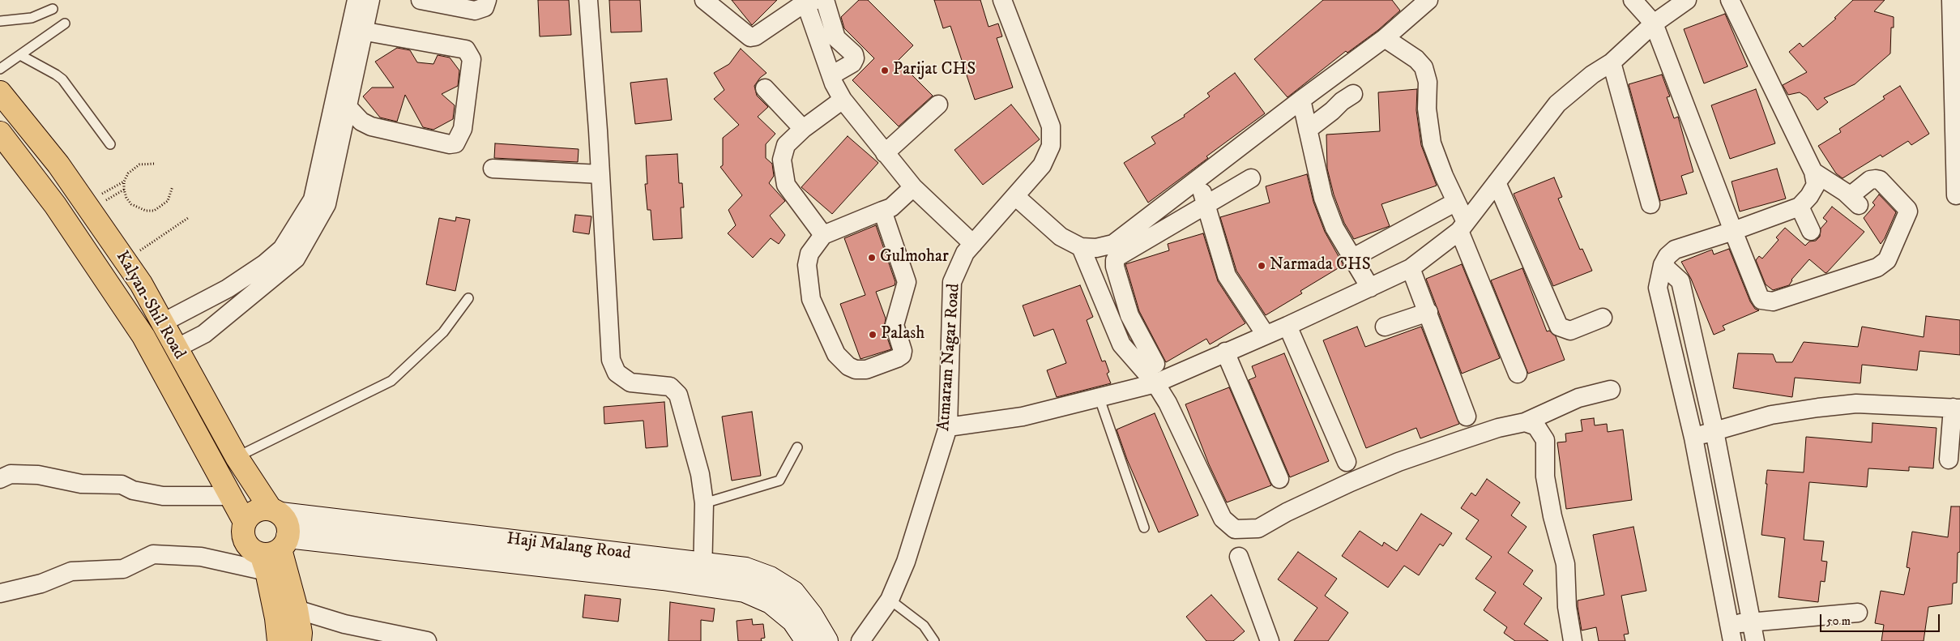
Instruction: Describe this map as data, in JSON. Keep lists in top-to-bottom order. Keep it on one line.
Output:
{"streets":{"main road":["Kalyan-Shil Road","Haji Malang Road"],"street":["Atmaram Nagar Road"]},"crossings":[["Kalyan-Shil Road","Haji Malang Road"]],"places":["Parijat CHS","Gulmohar","Narmada CHS","Palash"],"scale_bar":"50 m"}
